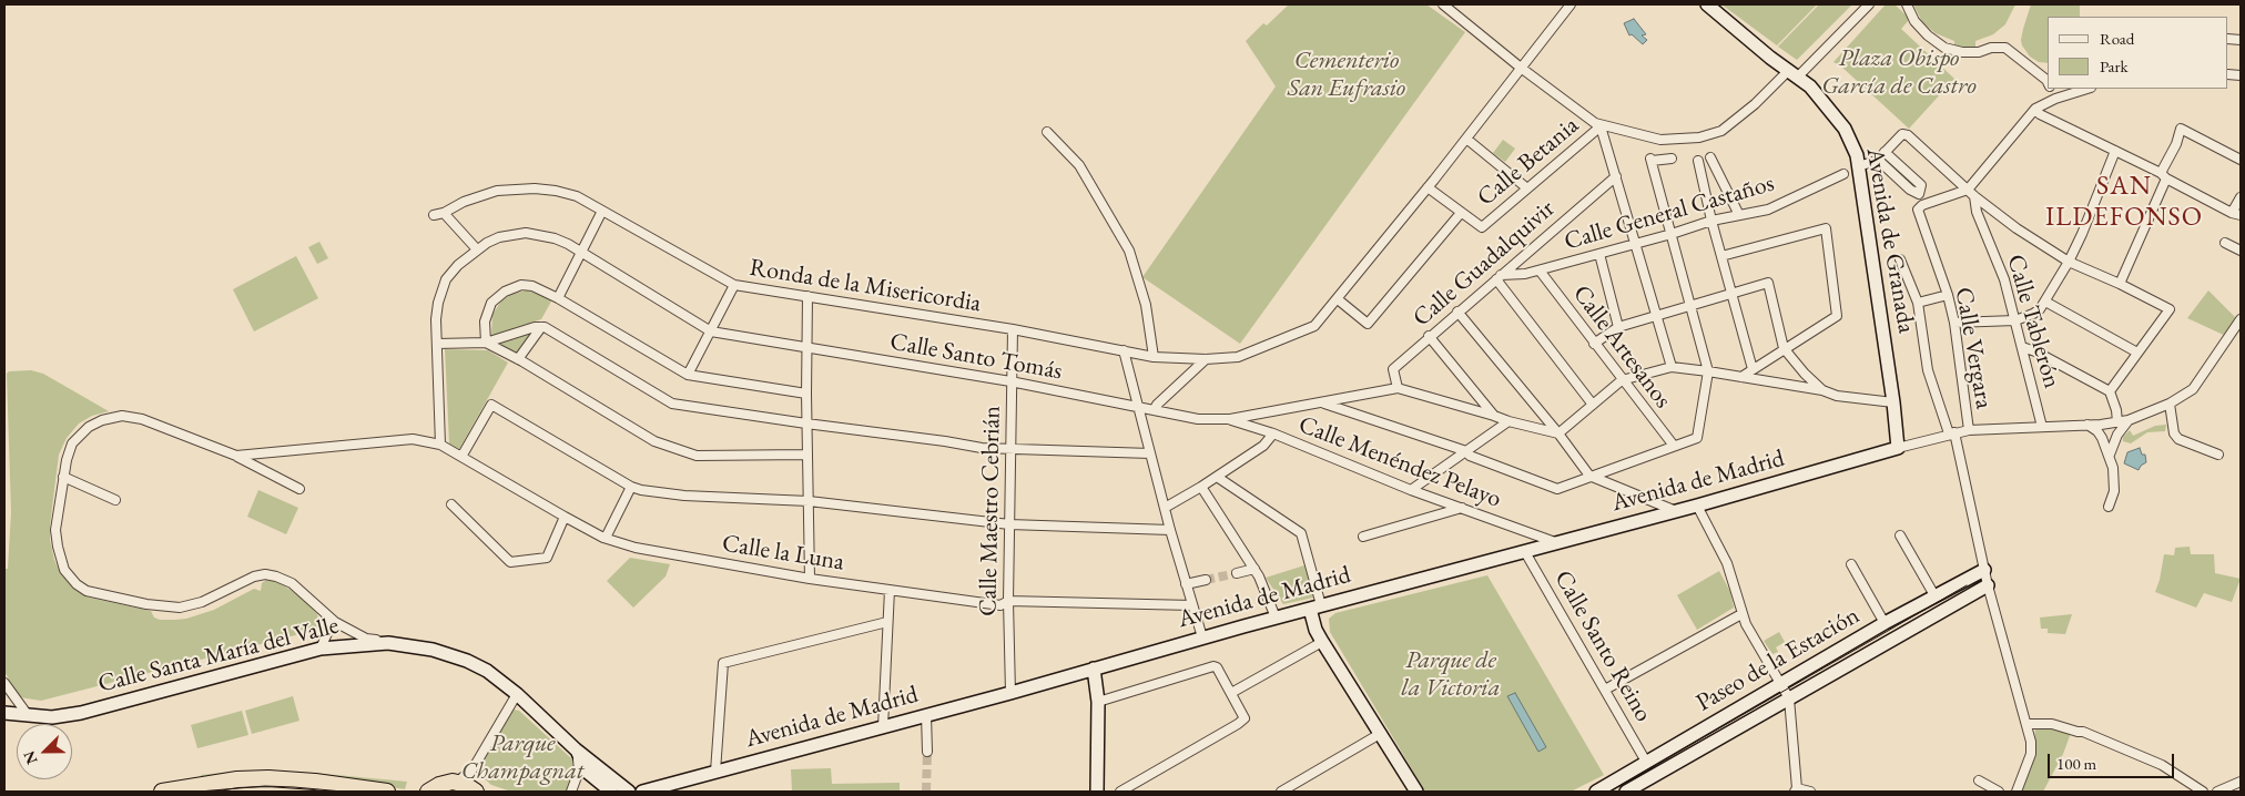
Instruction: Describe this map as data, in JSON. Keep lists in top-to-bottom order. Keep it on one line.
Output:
{"streets":{"street":["Calle Betania","Calle General Castaños","Avenida de Granada","Calle Guadalquivir","Ronda de la Misericordia","Calle Tablerón","Calle Artesanos","Calle Vergara","Calle Santo Tomás","Calle Menéndez Pelayo","Avenida de Madrid","Calle Maestro Cebrián","Calle la Luna","Calle Santo Reino","Calle Santa María del Valle","Paseo de la Estación"]},"crossings":[["Calle General Castaños","Calle Guadalquivir"],["Calle General Castaños","Calle Artesanos"],["Avenida de Granada","Avenida de Madrid"],["Ronda de la Misericordia","Calle Maestro Cebrián"],["Calle Tablerón","Calle Vergara"],["Calle Santo Tomás","Calle Menéndez Pelayo"],["Calle Santo Tomás","Calle Maestro Cebrián"],["Calle Menéndez Pelayo","Avenida de Madrid"],["Avenida de Madrid","Calle Maestro Cebrián"],["Avenida de Madrid","Calle Santo Reino"],["Calle Maestro Cebrián","Calle la Luna"],["Calle Santo Reino","Paseo de la Estación"]],"districts":["SAN ILDEFONSO"],"parks":["Plaza Obispo García de Castro","Cementerio San Eufrasio","Parque de la Victoria","Parque Champagnat"],"legend":["Road","Park"],"scale_bar":"100 m","north":"bottom left"}
